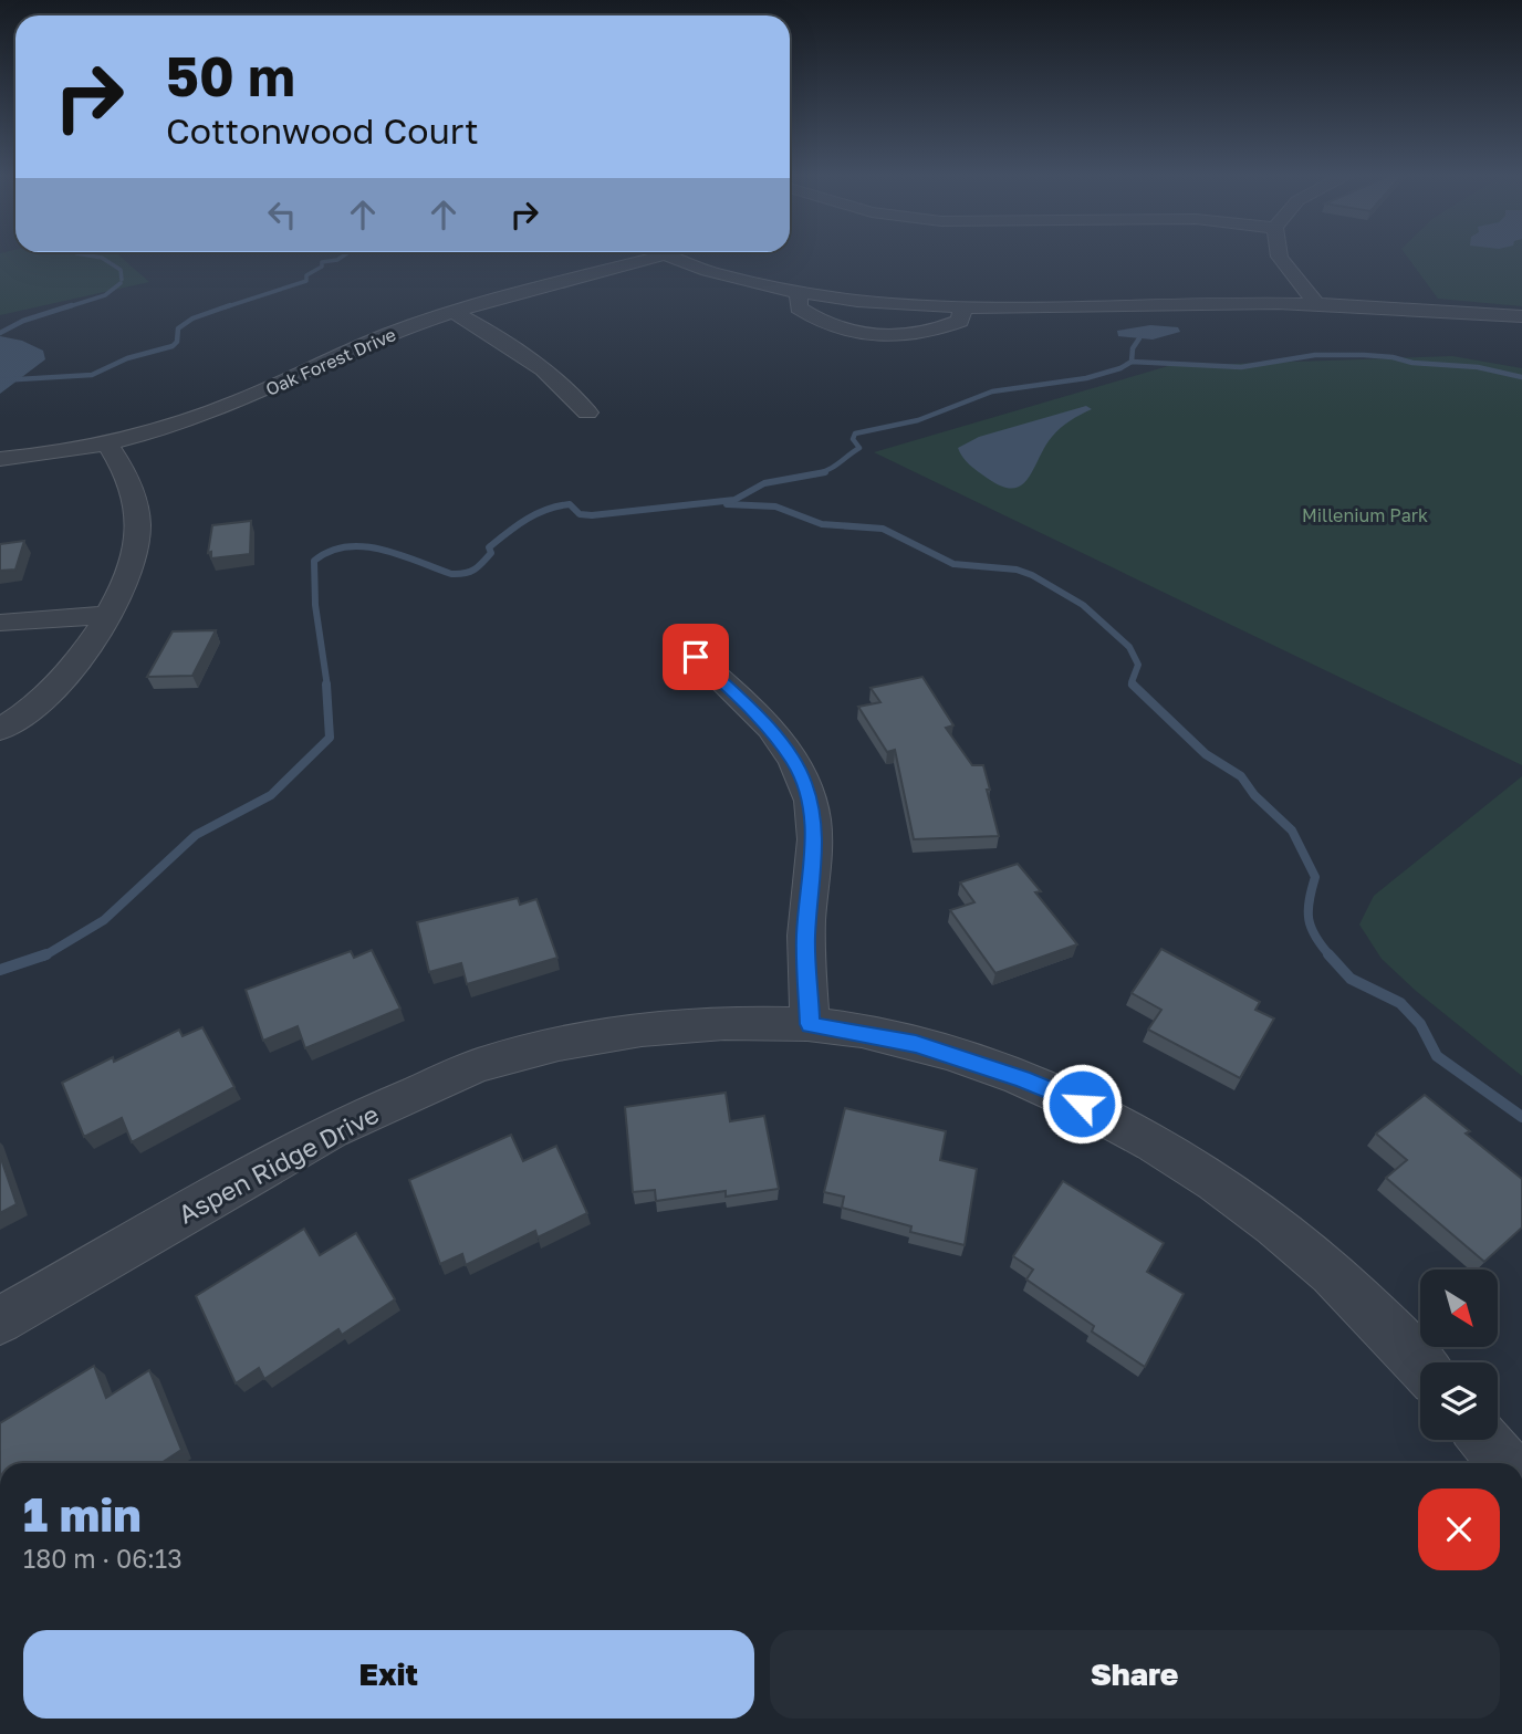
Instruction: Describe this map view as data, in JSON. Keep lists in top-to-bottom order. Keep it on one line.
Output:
{"streets":{"street":["Oak Forest Drive","Aspen Ridge Drive"]},"parks":["Millenium Park"],"north":"bottom right","page":{"turn":["50 m","Cottonwood Court"],"heading":["1 min","180 m · 06:13"],"buttons":["Exit","Share"]}}
